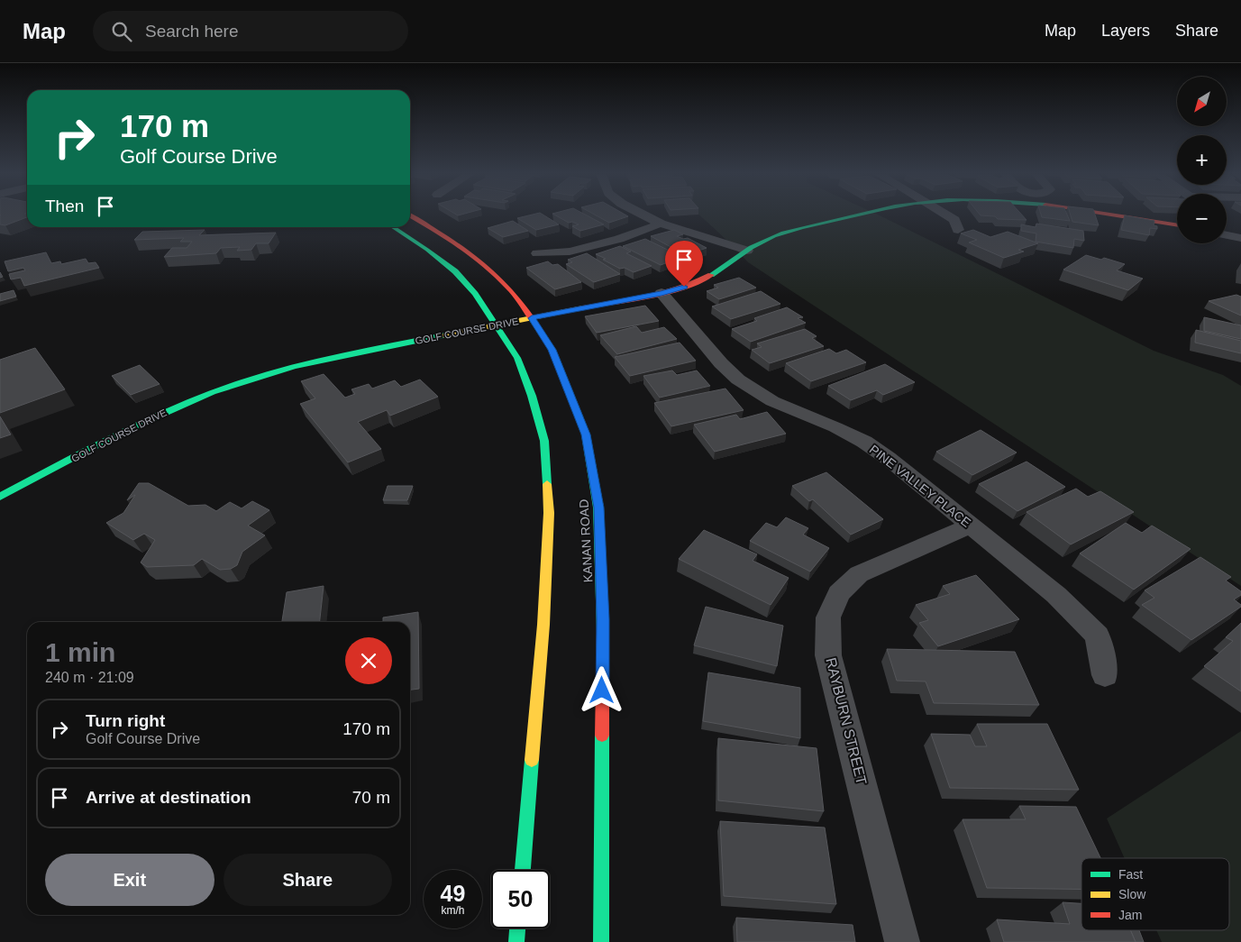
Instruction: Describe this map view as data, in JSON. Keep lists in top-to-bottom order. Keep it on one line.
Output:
{"streets":{"main road":["GOLF COURSE DRIVE","KANAN ROAD"],"street":["PINE VALLEY PLACE","RAYBURN STREET"]},"crossings":[["GOLF COURSE DRIVE","PINE VALLEY PLACE"],["GOLF COURSE DRIVE","KANAN ROAD"],["PINE VALLEY PLACE","RAYBURN STREET"]],"legend":["Fast","Slow","Jam"],"north":"bottom left","page":{"header":"Map","search":"Search here","nav":["Map","Layers","Share"],"map_buttons":["+","−"],"turn":["170 m","Golf Course Drive"],"then":"Then","heading":["1 min","240 m · 21:09"],"list":[{"name":"Turn right","note":"Golf Course Drive","value":"170 m"},{"name":"Arrive at destination","value":"70 m"}],"buttons":["Exit","Share"],"speed":"49 km/h","limit":"50"}}
